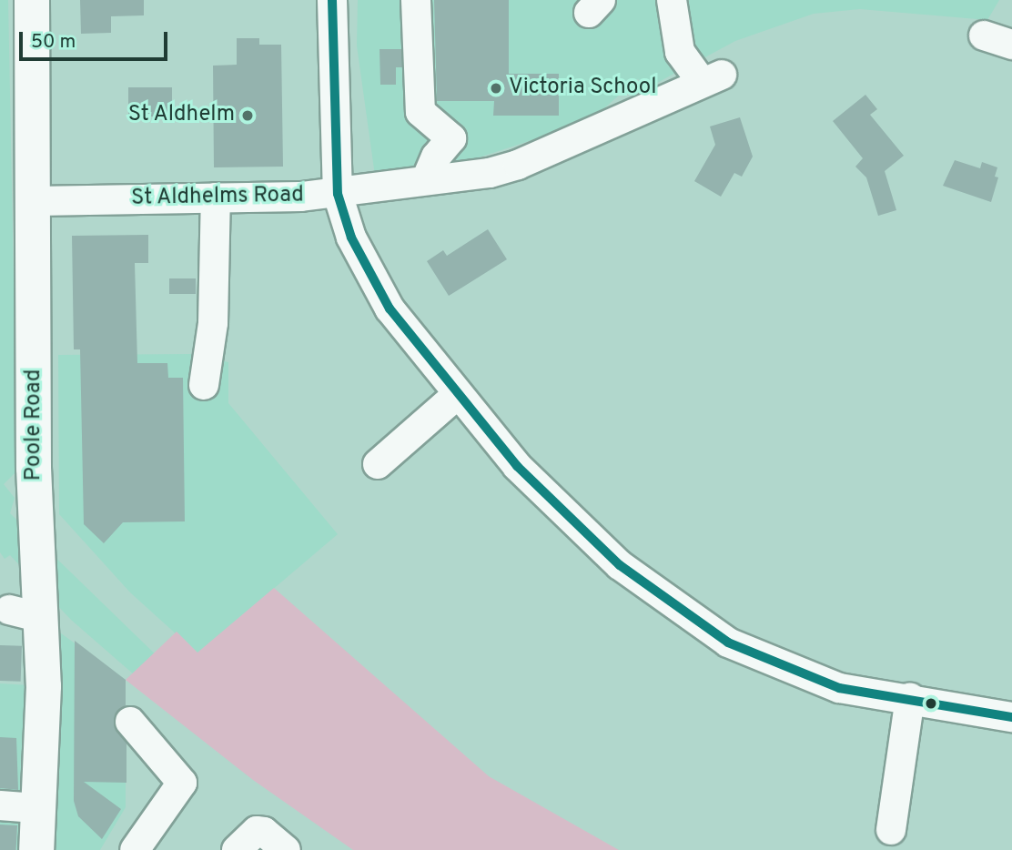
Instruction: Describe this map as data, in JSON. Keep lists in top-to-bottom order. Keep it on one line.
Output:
{"streets":{"highway":["Poole Road"],"street":["St Aldhelms Road"]},"crossings":[["St Aldhelms Road","Poole Road"]],"places":["Victoria School","St Aldhelm"],"scale_bar":"50 m"}
